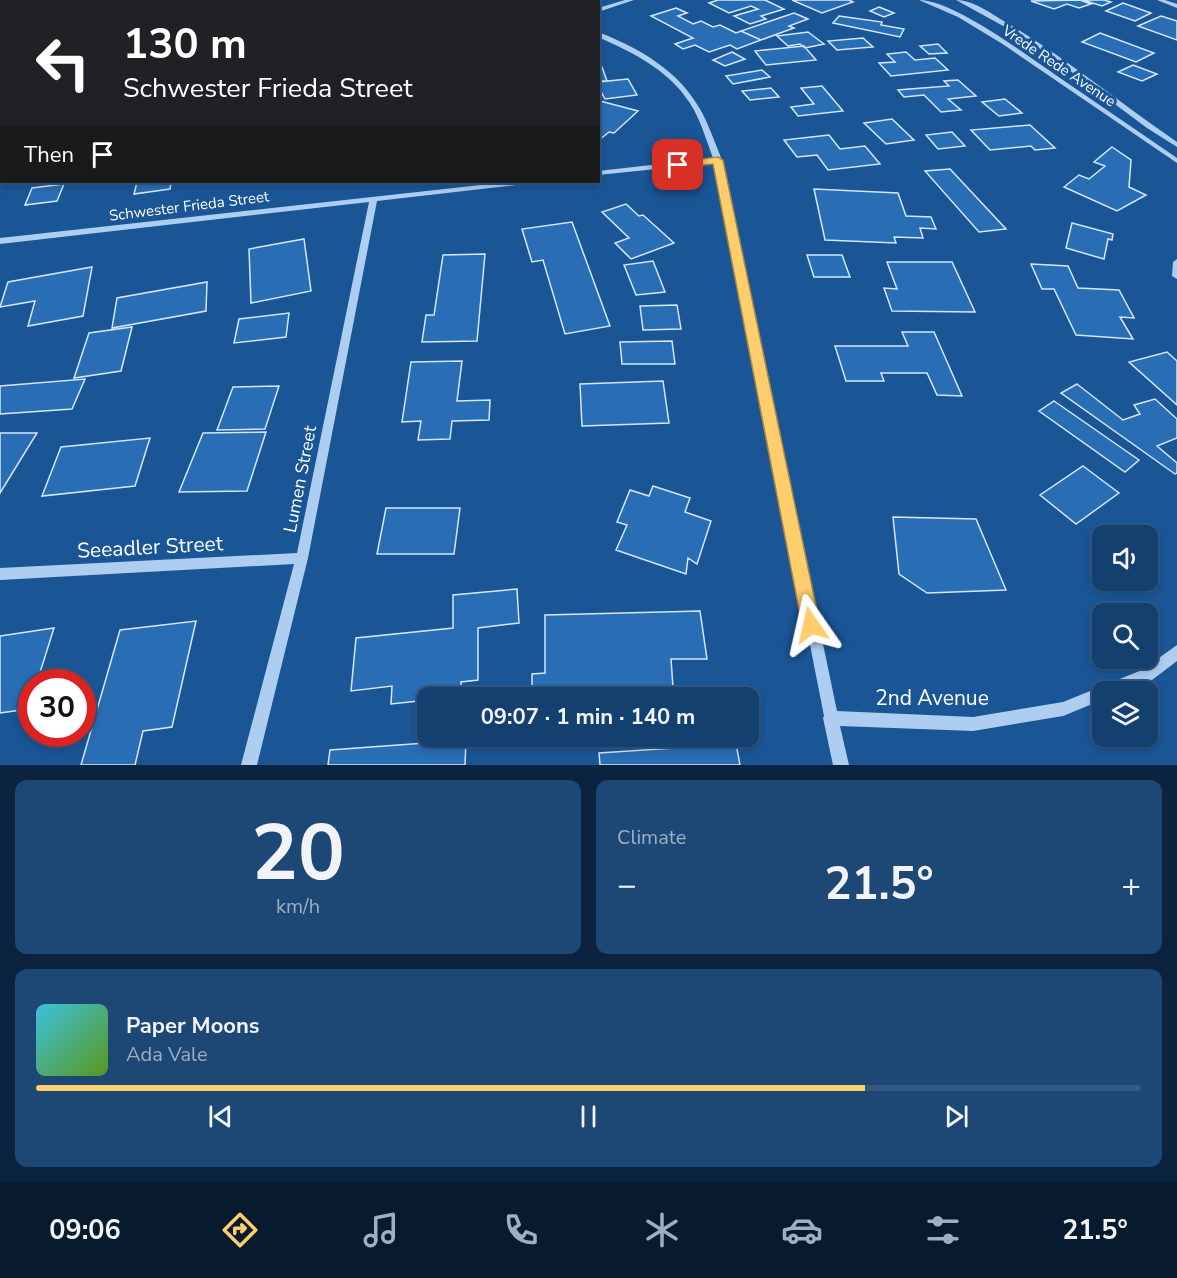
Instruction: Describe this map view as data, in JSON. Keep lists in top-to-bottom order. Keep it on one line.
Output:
{"streets":{"street":["Vrede Rede Avenue","Schwester Frieda Street","Lumen Street","Seeadler Street","2nd Avenue"]},"crossings":[["Schwester Frieda Street","Lumen Street"],["Lumen Street","Seeadler Street"]],"page":{"turn":["130 m","Schwester Frieda Street"],"then":"Then","limit":"30","trip":"09:07 · 1 min · 140 m","tile":[["20","km/h"],"Climate"],"heat":["−","21.5°","+"],"song":["Paper Moons","Ada Vale"],"tabs":["09:06","21.5°"]}}
